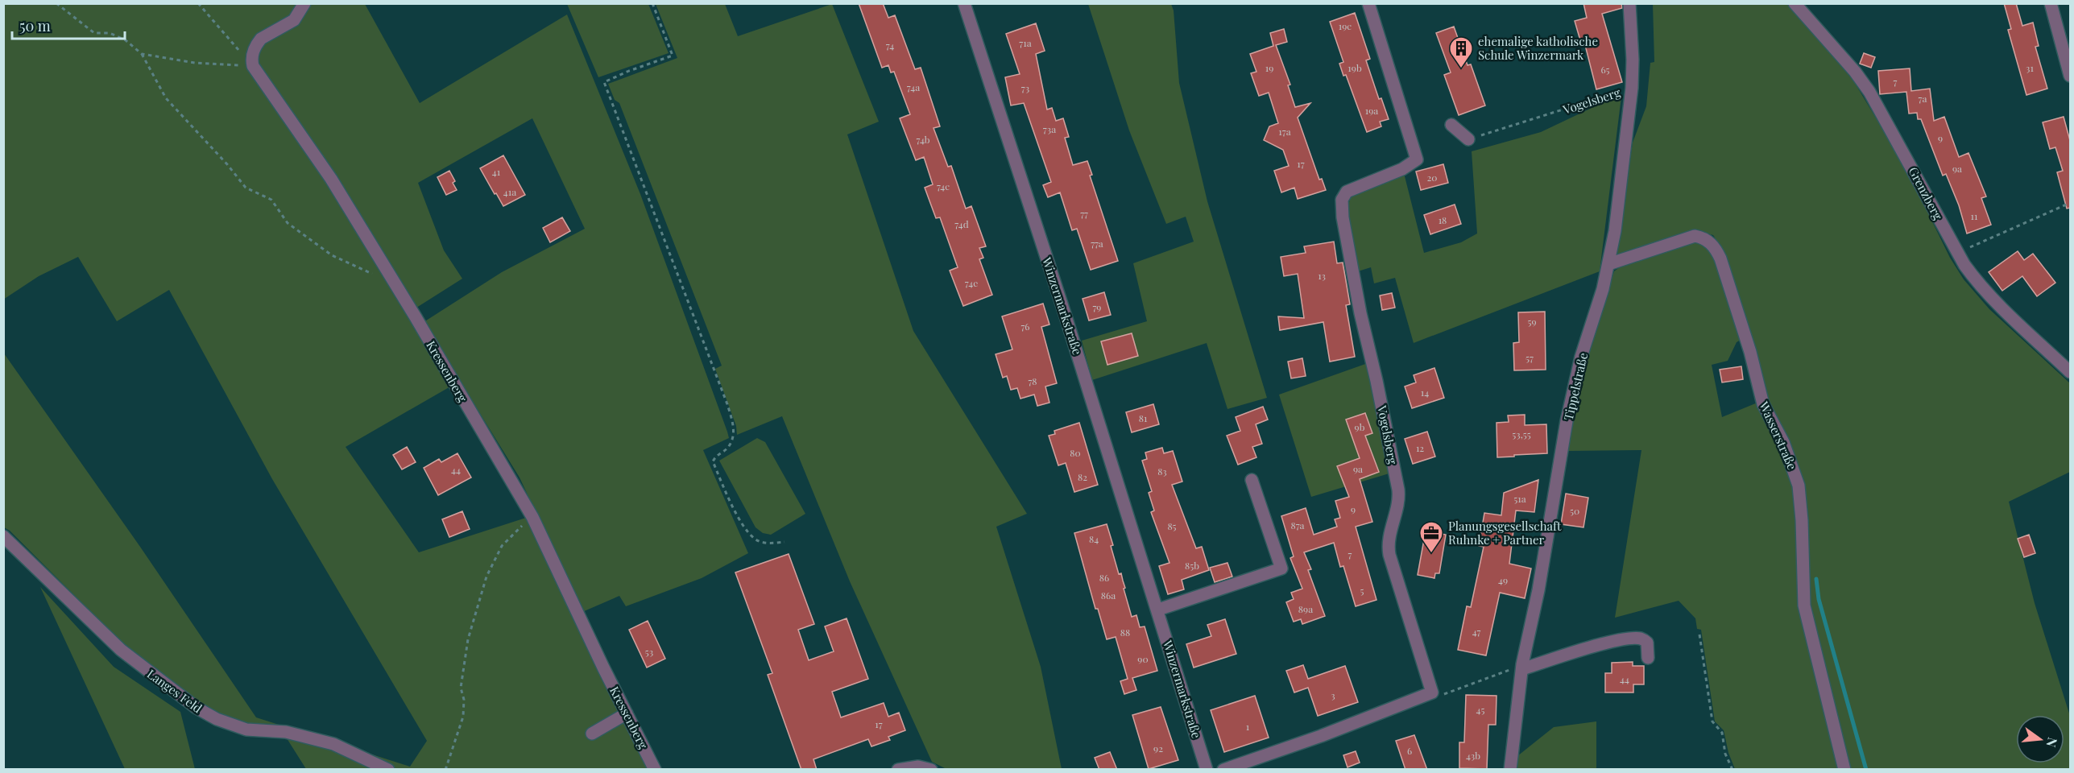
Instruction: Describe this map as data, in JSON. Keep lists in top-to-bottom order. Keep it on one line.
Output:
{"streets":{"street":["Vogelsberg","Grenzberg","Winzermarkstraße","Kressenberg","Tippelstraße","Wasserstraße","Langes Feld"]},"crossings":[["Vogelsberg","Tippelstraße"],["Tippelstraße","Wasserstraße"]],"places":{"building":["ehemalige katholische Schule Winzermark"],"office":["Planungsgesellschaft Ruhnke + Partner"]},"house_numbers":["19c","71a","74","19","19b","31","65","7","74a","73","7a","19a","73a","17a","9","74b","17","9a","41","20","74c","41a","77","11","18","74d","77a","13","74e","79","59","76","57","78","14","81","9b","53,55","12","80","9a","44","83","82","51a","9","50","87a","85","84","7","85b","86","49","5","86a","89a","47","88","53","90","44","3","45","17","1","92","6","43b"],"scale_bar":"50 m","north":"right"}
